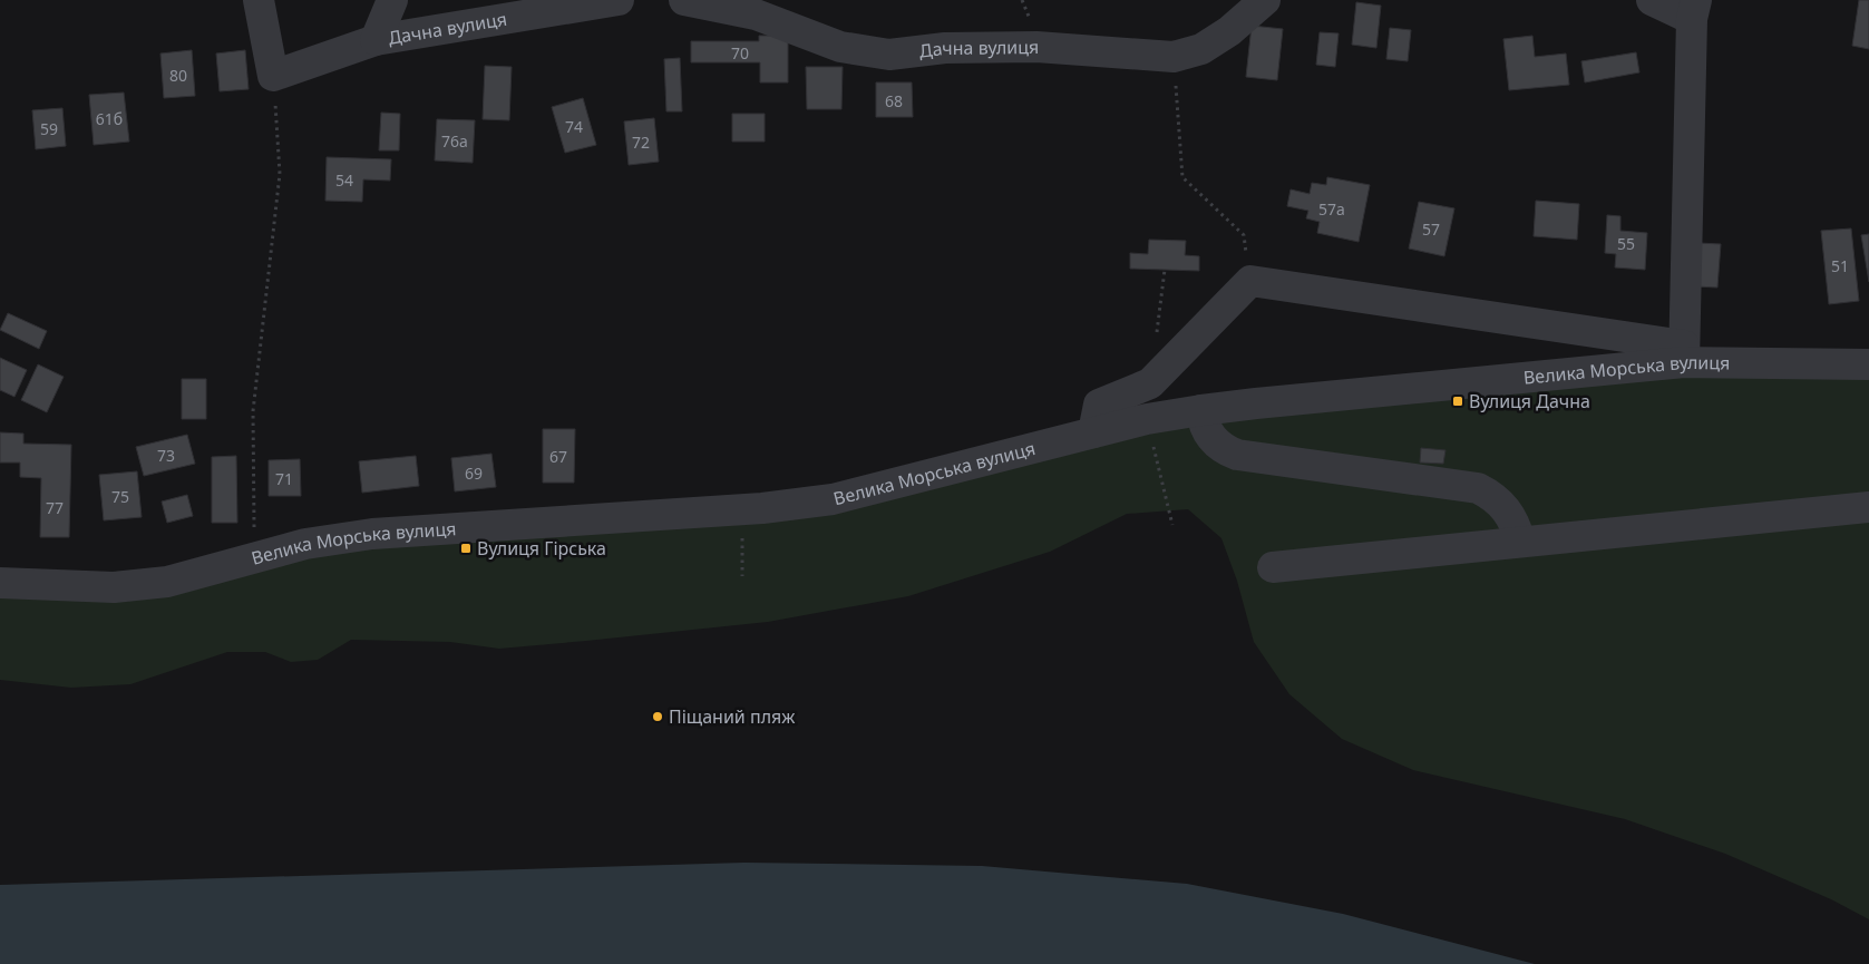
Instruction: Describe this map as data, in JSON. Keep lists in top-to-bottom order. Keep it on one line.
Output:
{"streets":{"street":["Дачна вулиця","Велика Морська вулиця"]},"places":{"transit":["Вулиця Дачна","Вулиця Гірська"],"other":["Піщаний пляж"]},"house_numbers":["70","80","68","61б","74","59","76а","72","54","57а","57","55","51","73","67","69","71","75","77"]}
